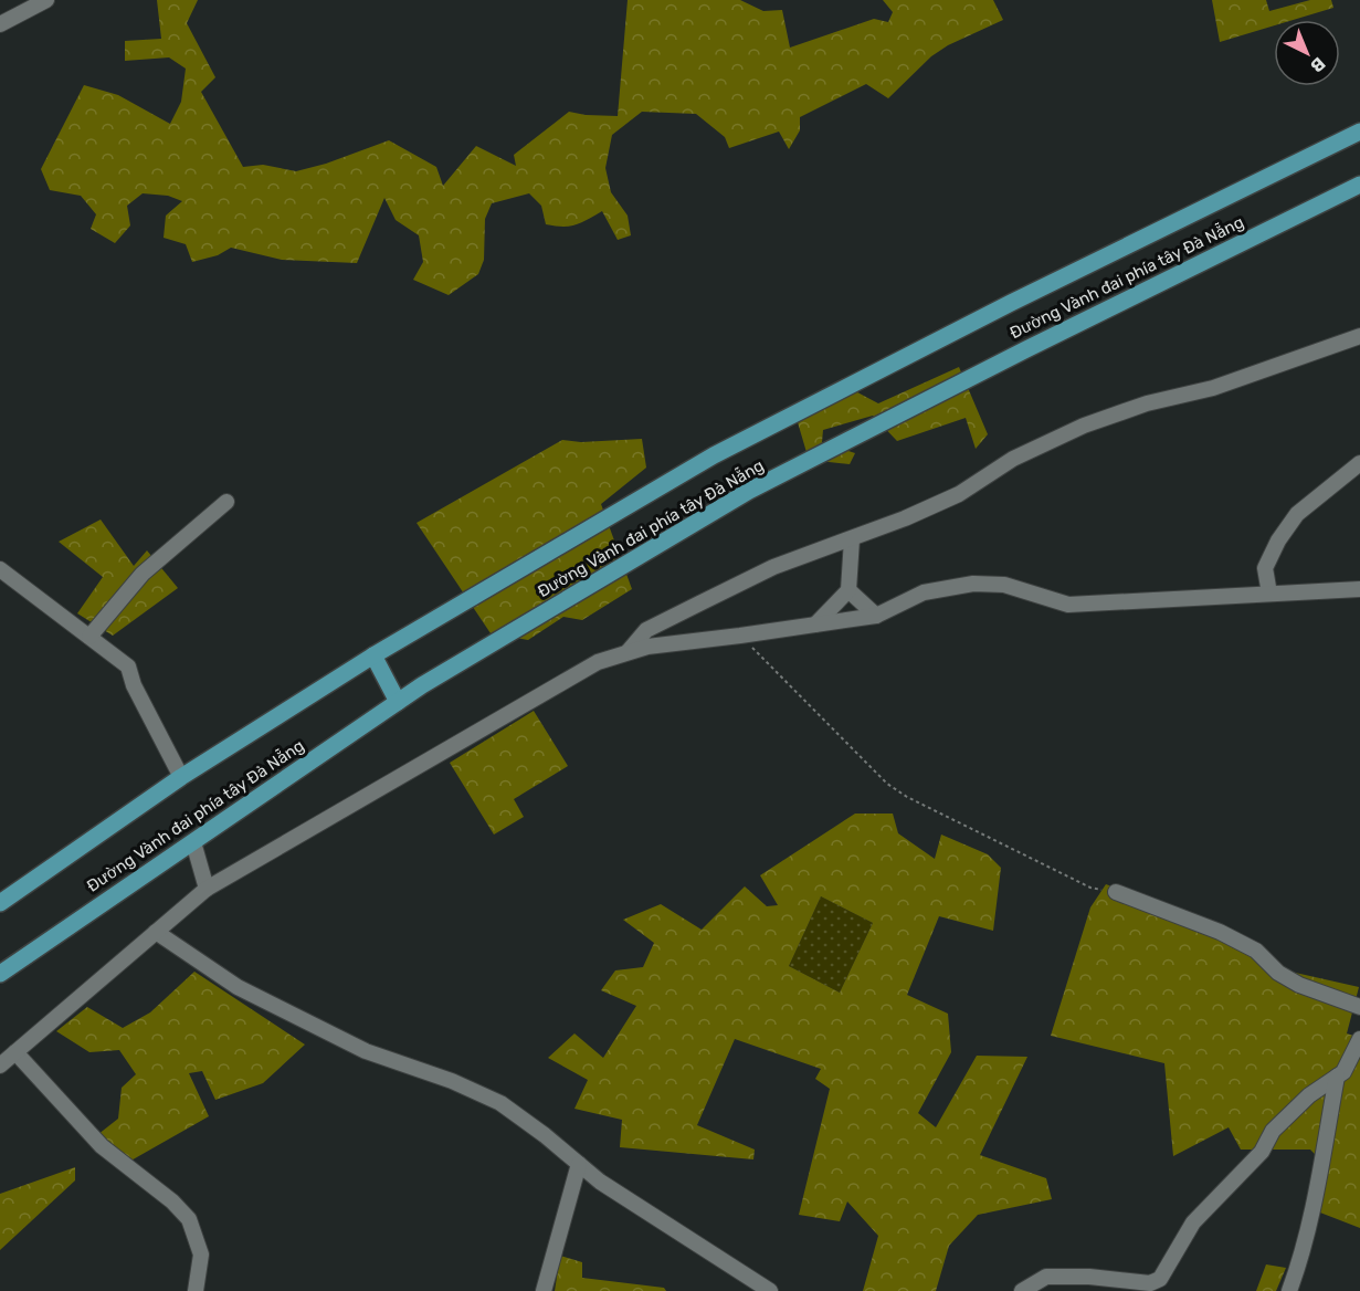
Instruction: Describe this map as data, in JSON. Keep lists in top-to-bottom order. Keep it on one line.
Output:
{"streets":{"main road":["Đường Vành đai phía tây Đà Nẵng"]},"north":"bottom right"}
